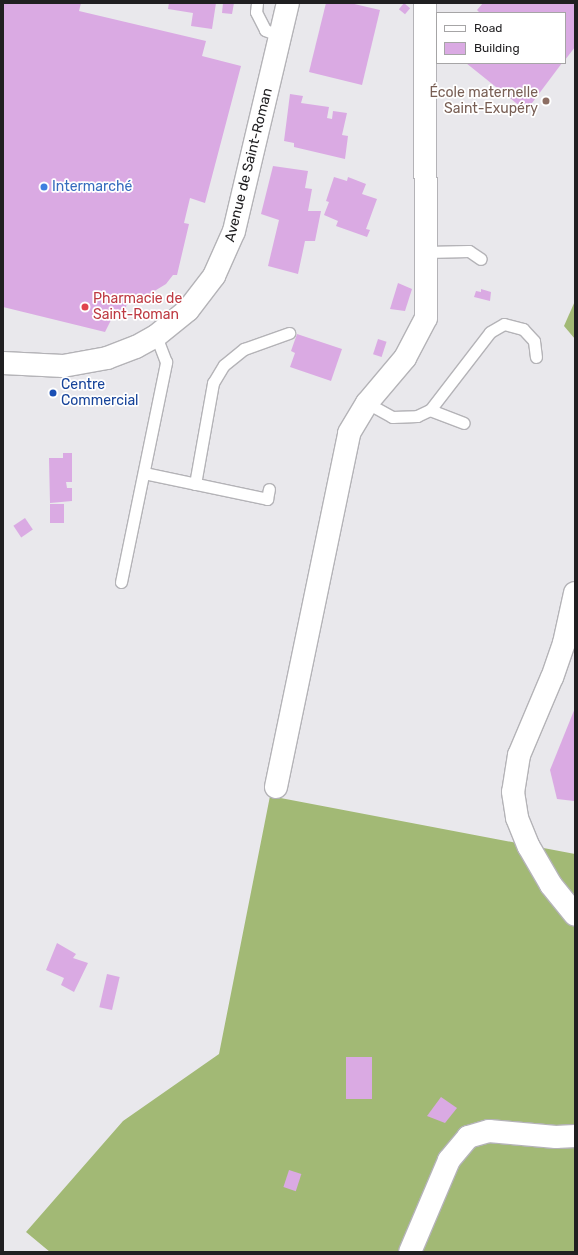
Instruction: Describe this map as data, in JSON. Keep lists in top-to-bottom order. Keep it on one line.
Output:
{"streets":{"street":["Avenue de Saint-Roman"]},"places":["École maternelle Saint-Exupéry","Intermarché","Pharmacie de Saint-Roman","Centre Commercial"],"legend":["Road","Building"]}
